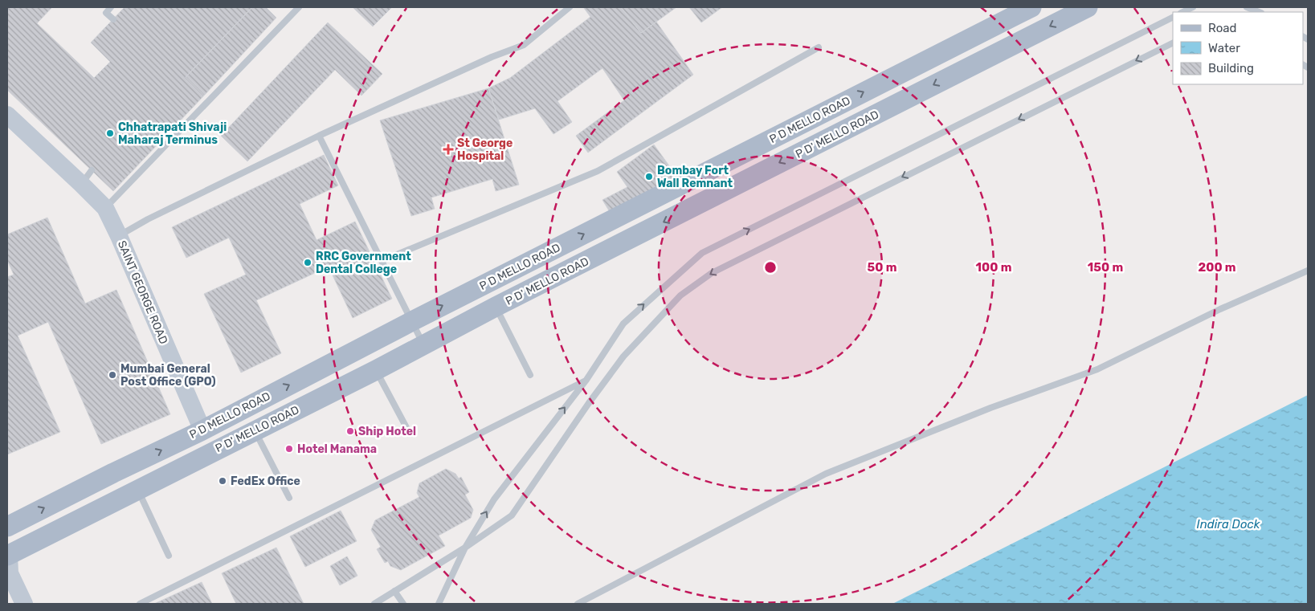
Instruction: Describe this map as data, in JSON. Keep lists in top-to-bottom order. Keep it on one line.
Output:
{"streets":{"main road":["P D MELLO ROAD","P D' MELLO ROAD","SAINT GEORGE ROAD"]},"crossings":[["P D MELLO ROAD","SAINT GEORGE ROAD"]],"one_way":["P D MELLO ROAD","P D' MELLO ROAD"],"water":["Indira Dock"],"places":{"other":["Chhatrapati Shivaji Maharaj Terminus","Bombay Fort Wall Remnant","RRC Government Dental College","Mumbai General Post Office (GPO)","Ship Hotel","Hotel Manama","FedEx Office"],"health":["St George Hospital"]},"legend":["Road","Water","Building"],"rings":["50 m","100 m","150 m","200 m"]}
